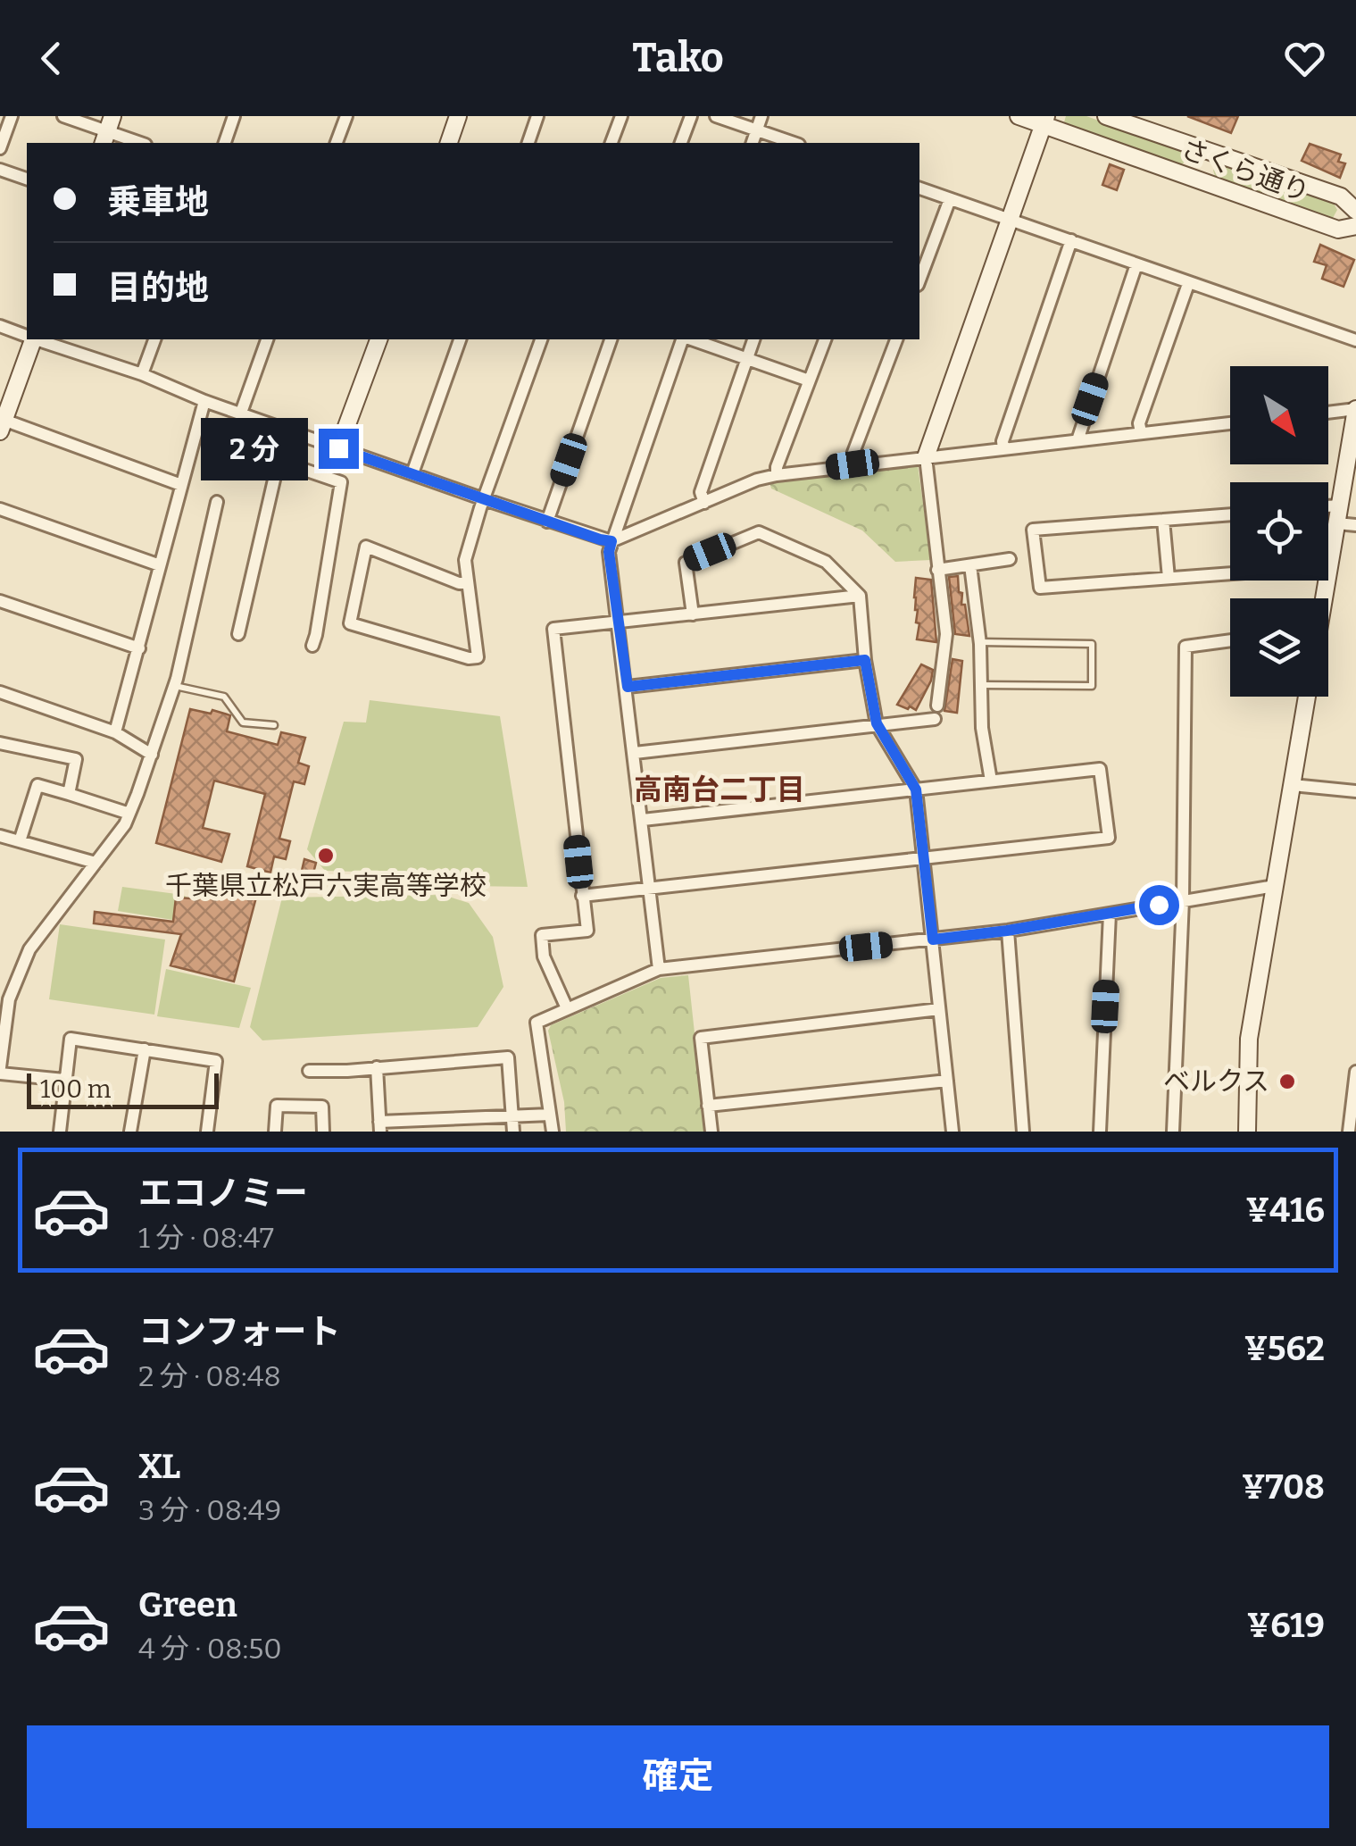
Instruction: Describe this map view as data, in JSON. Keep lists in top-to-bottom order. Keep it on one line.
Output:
{"streets":{"street":["さくら通り"]},"districts":["高南台二丁目"],"places":["千葉県立松戸六実高等学校","ベルクス"],"scale_bar":"100 m","north":"bottom right","page":{"header":"Tako","banner":["乗車地","目的地"],"bubble":"2 分","scale":"100 m","list":[{"name":"エコノミー","note":"1 分 · 08:47","value":"¥416"},{"name":"コンフォート","note":"2 分 · 08:48","value":"¥562"},{"name":"XL","note":"3 分 · 08:49","value":"¥708"},{"name":"Green","note":"4 分 · 08:50","value":"¥619"}],"buttons":"確定"}}
